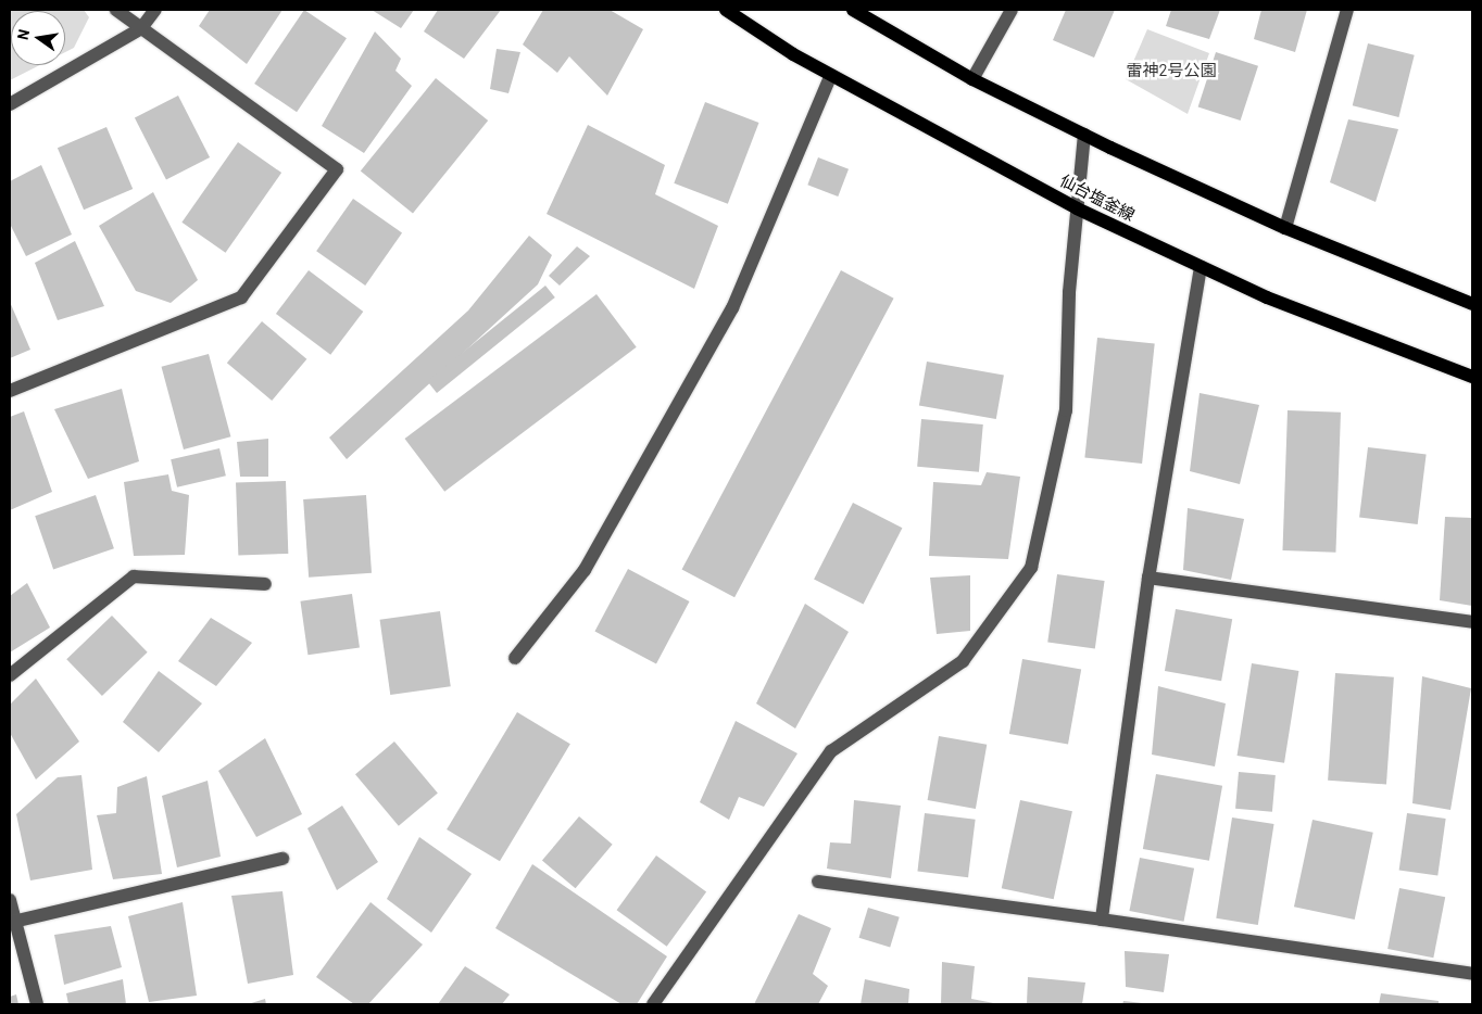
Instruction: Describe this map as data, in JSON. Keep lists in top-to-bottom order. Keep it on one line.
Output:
{"streets":{"main road":["仙台塩釜線"]},"parks":["雷神2号公園"],"north":"left"}
